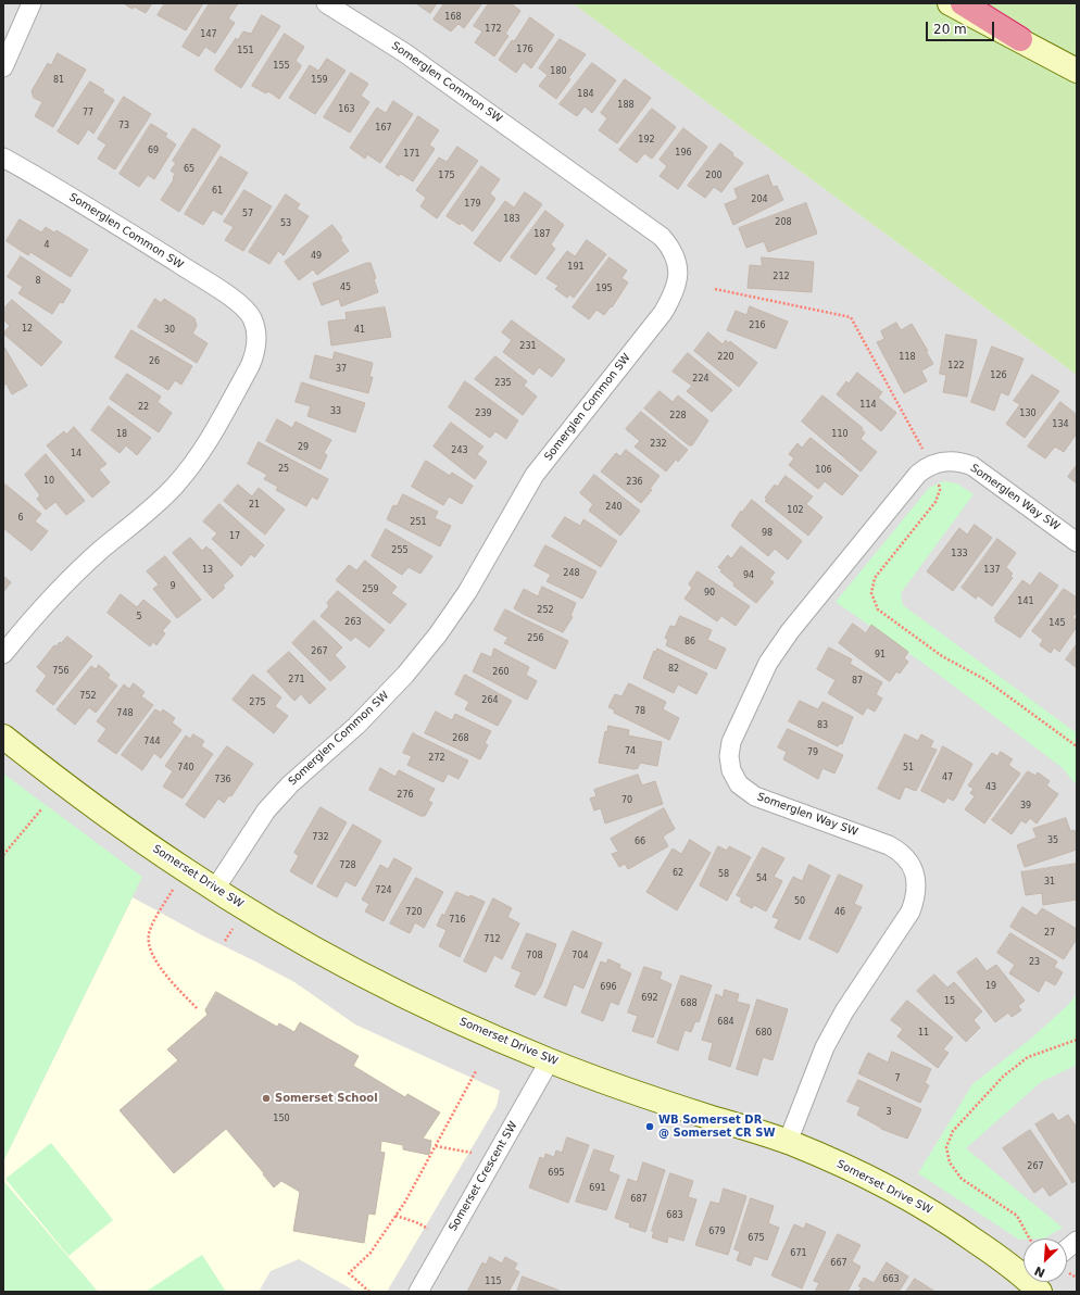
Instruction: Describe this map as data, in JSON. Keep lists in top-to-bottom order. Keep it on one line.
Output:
{"streets":{"street":["Somerglen Common SW","Somerglen Way SW","Somerset Drive SW","Somerset Crescent SW"]},"crossings":[["Somerglen Common SW","Somerset Drive SW"],["Somerglen Way SW","Somerset Drive SW"],["Somerset Drive SW","Somerset Crescent SW"]],"places":["Somerset School","WB Somerset DR @ Somerset CR SW"],"house_numbers":["168","172","147","176","151","155","180","81","159","184","188","163","77","73","167","192","69","196","171","65","175","200","61","204","179","57","183","208","53","187","4","49","191","212","8","45","195","216","12","30","41","231","220","118","26","122","37","126","224","235","114","22","33","239","130","228","134","18","110","232","29","243","14","25","106","10","236","21","240","102","6","251","98","17","255","133","13","137","248","94","9","259","90","141","252","5","263","145","256","86","267","91","82","756","260","271","87","752","264","275","78","748","83","268","744","74","79","272","740","51","47","736","43","276","70","39","732","35","66","728","62","58","54","31","724","50","720","46","716","27","712","708","704","23","19","696","692","15","688","684","680","11","7","3","150","267","695","691","687","683","679","675","671","667","663","115"],"scale_bar":"20 m","north":"bottom left"}
